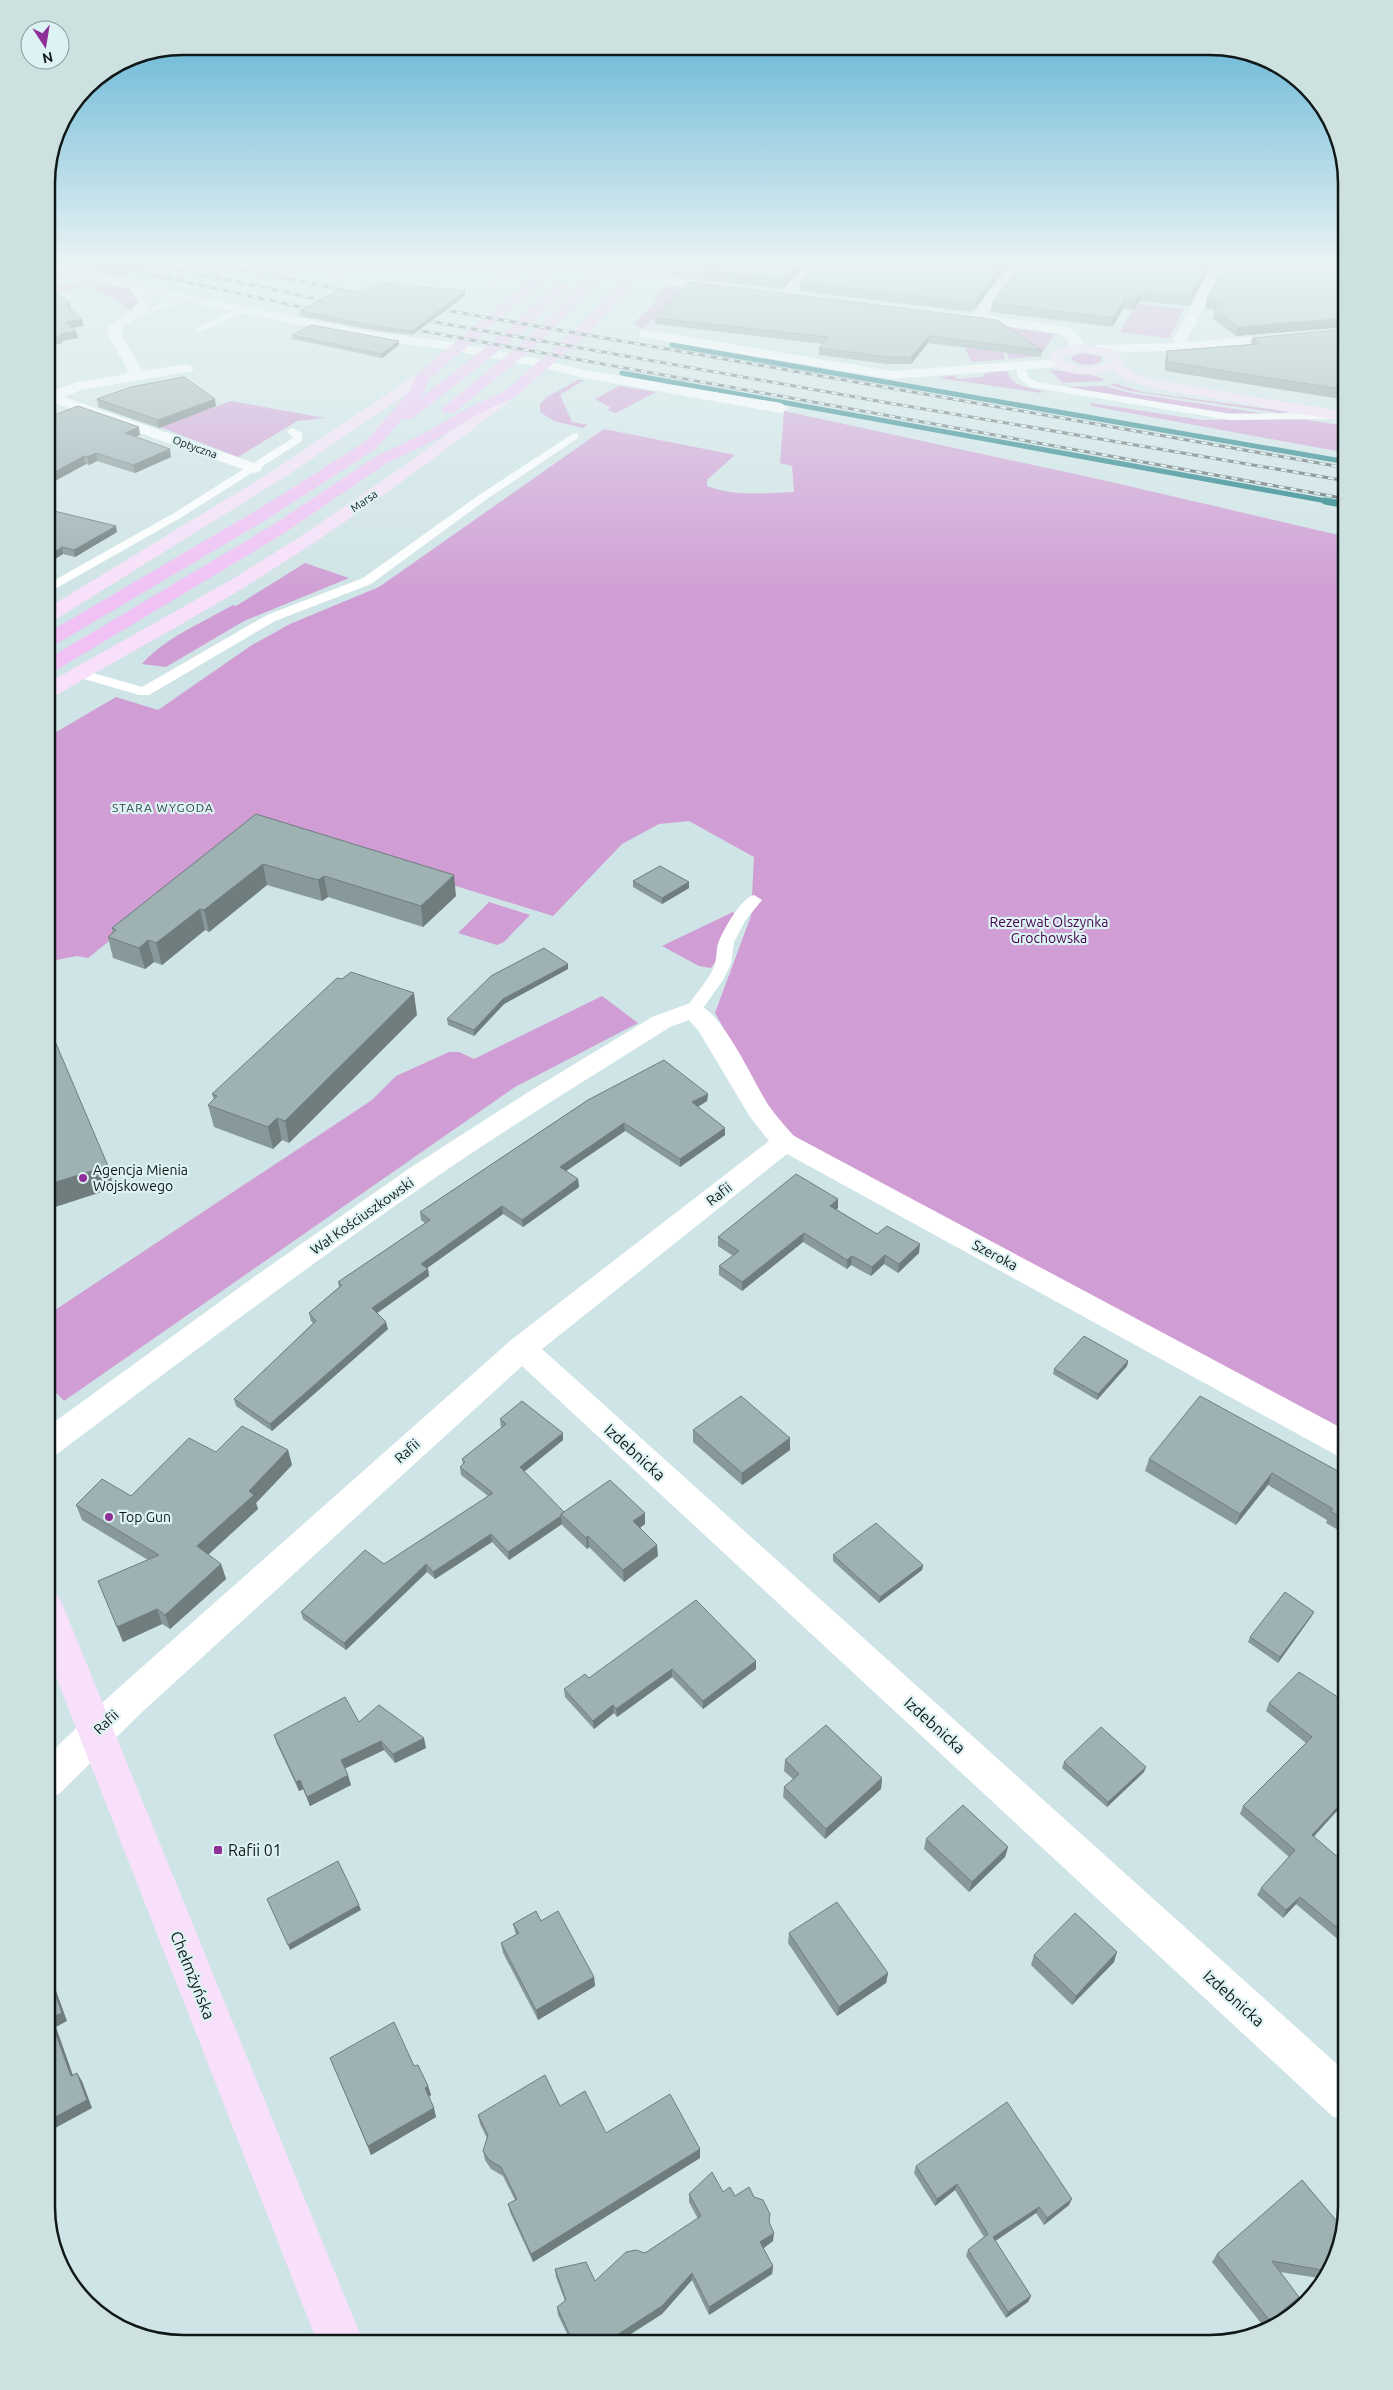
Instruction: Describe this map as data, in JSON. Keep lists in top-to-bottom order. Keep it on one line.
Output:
{"streets":{"main road":["Marsa","Chełmżyńska"],"street":["Optyczna","Rafii","Wał Kościuszkowski","Szeroka","Izdebnicka"]},"crossings":[["Rafii","Szeroka"],["Rafii","Izdebnicka"],["Rafii","Chełmżyńska"],["Wał Kościuszkowski","Szeroka"]],"districts":["STARA WYGODA"],"parks":["Rezerwat Olszynka Grochowska"],"places":{"other":["Agencja Mienia Wojskowego","Top Gun"],"transit":["Rafii 01"]},"north":"bottom"}
